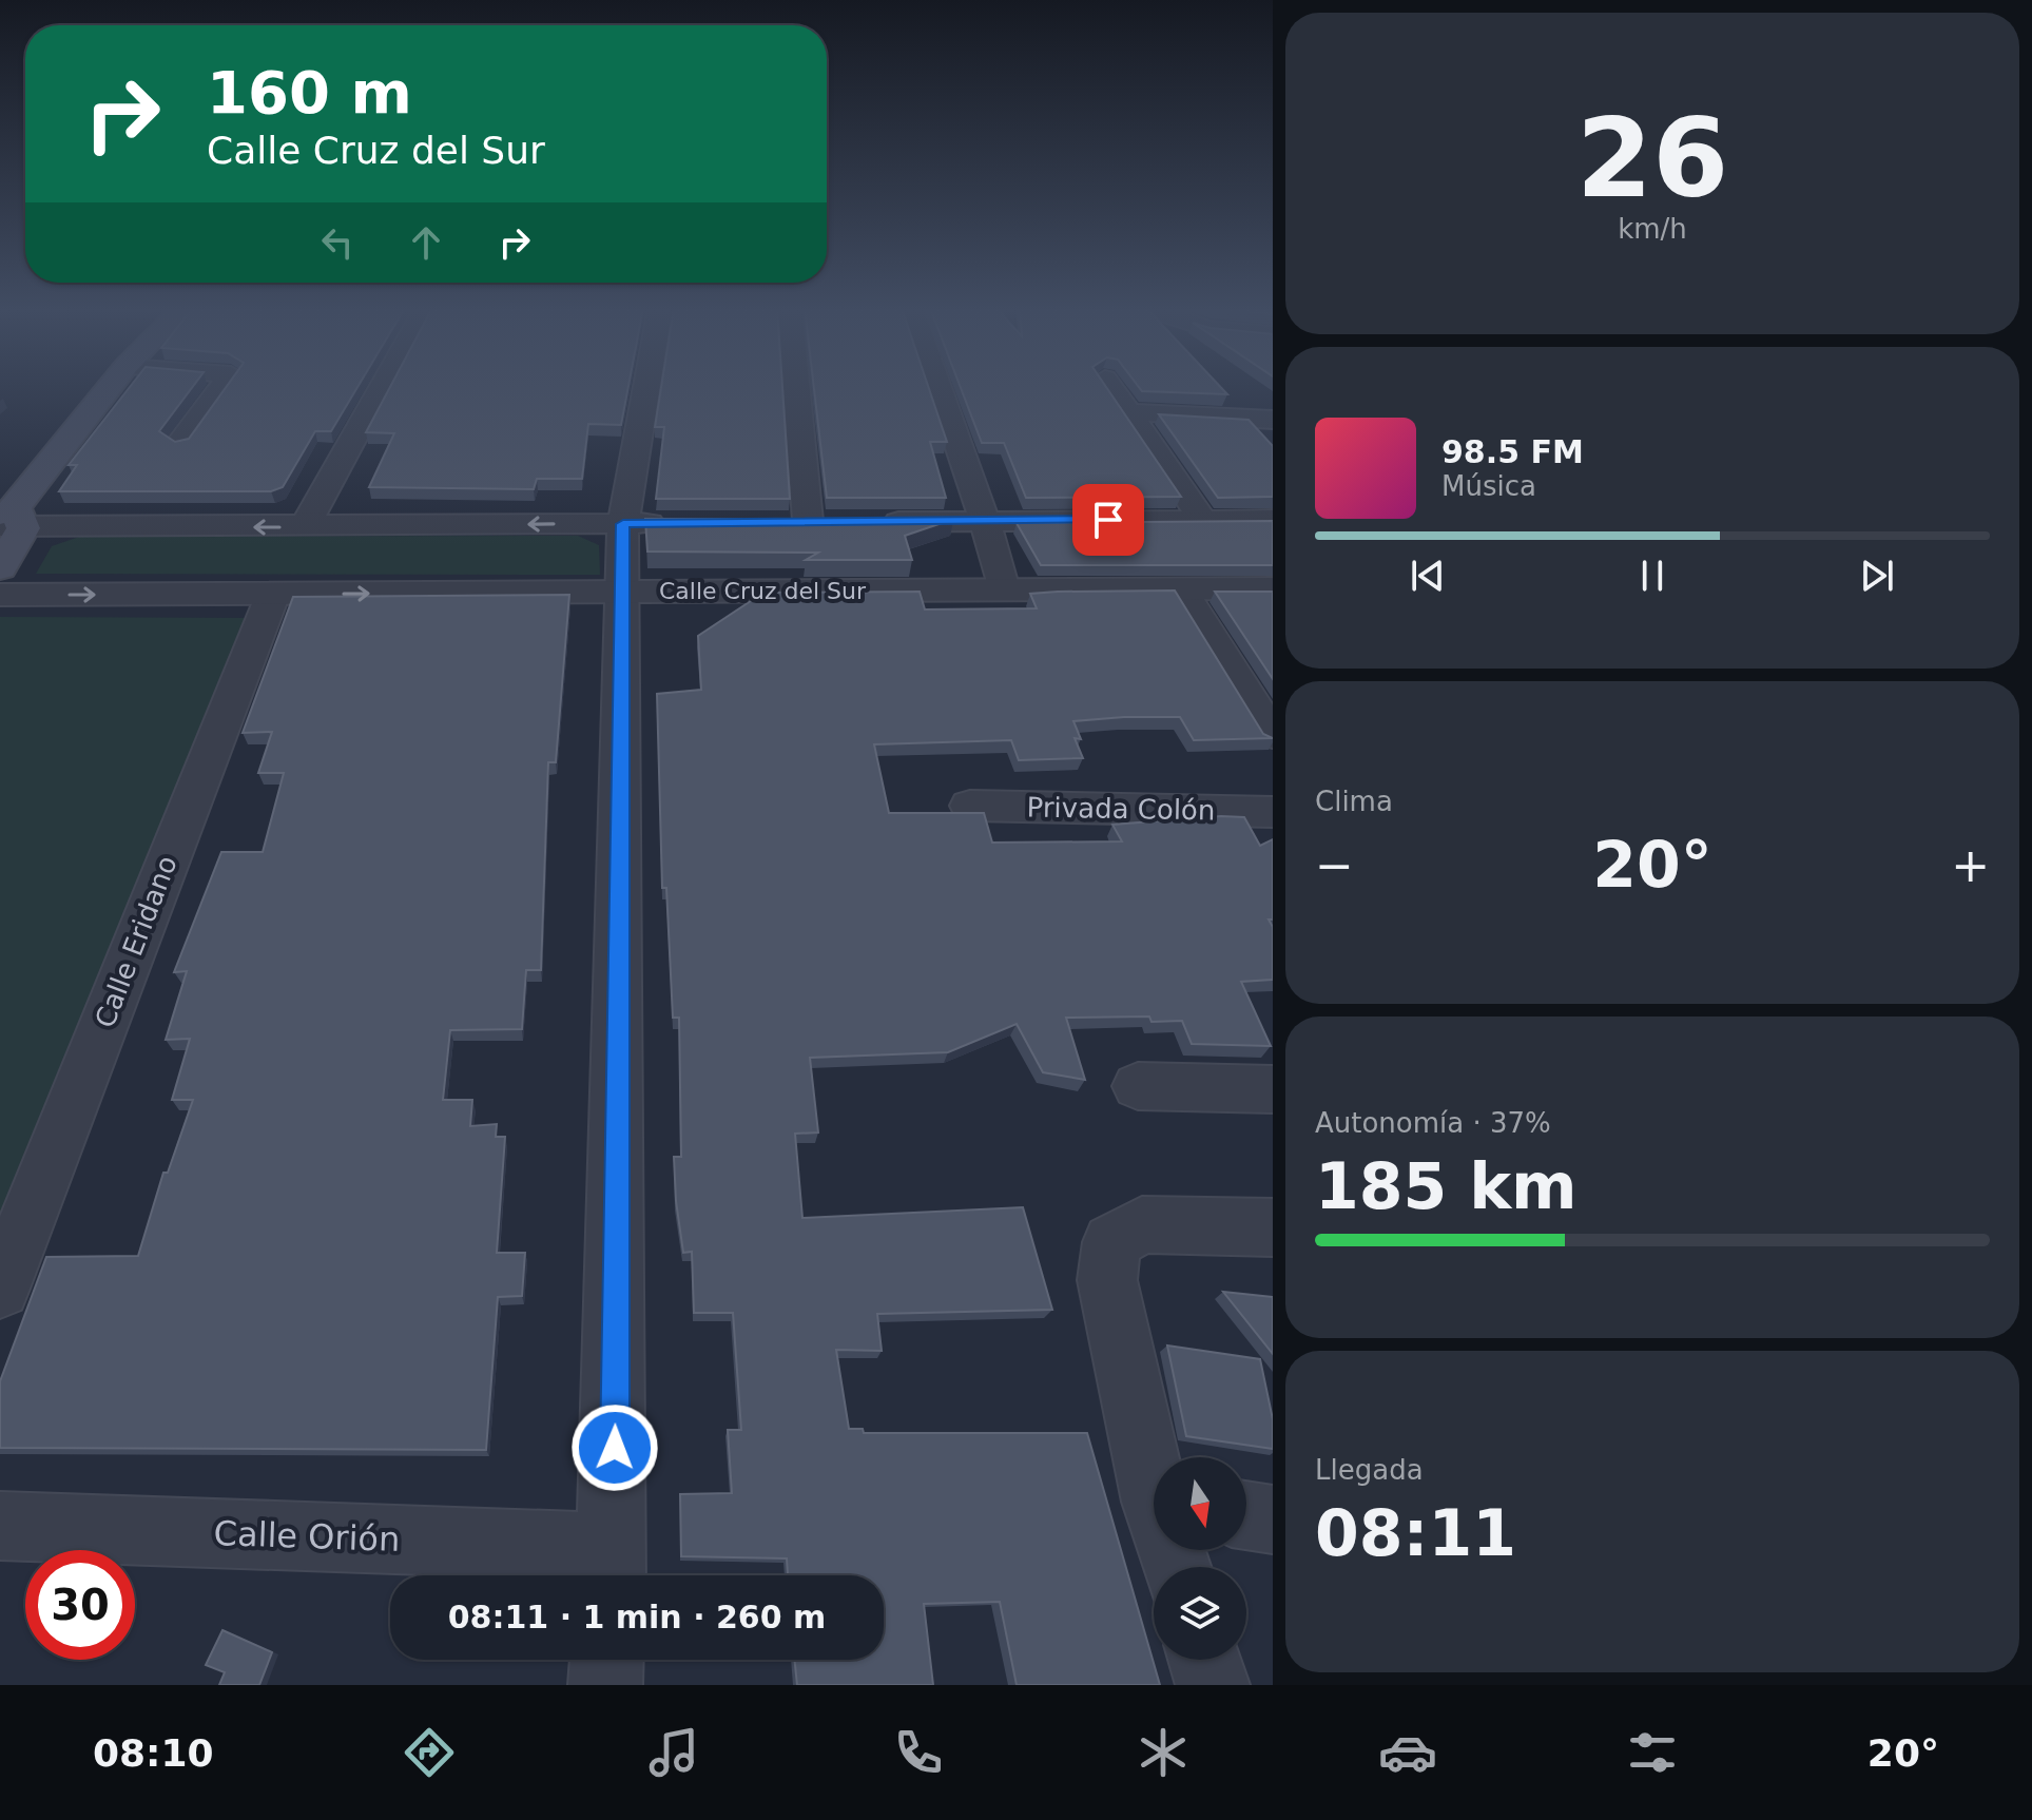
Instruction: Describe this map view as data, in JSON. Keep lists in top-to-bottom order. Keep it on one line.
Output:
{"streets":{"street":["Calle Cruz del Sur","Privada Colón","Calle Eridano","Calle Orión"]},"crossings":[["Calle Cruz del Sur","Calle Eridano"]],"north":"bottom","page":{"tile":[["26","km/h"],"Clima",["Autonomía · 37%","185 km"],["Llegada","08:11"]],"turn":["160 m","Calle Cruz del Sur"],"song":["98.5 FM","Música"],"heat":["−","20°","+"],"limit":"30","trip":"08:11 · 1 min · 260 m","tabs":["08:10","20°"]}}
